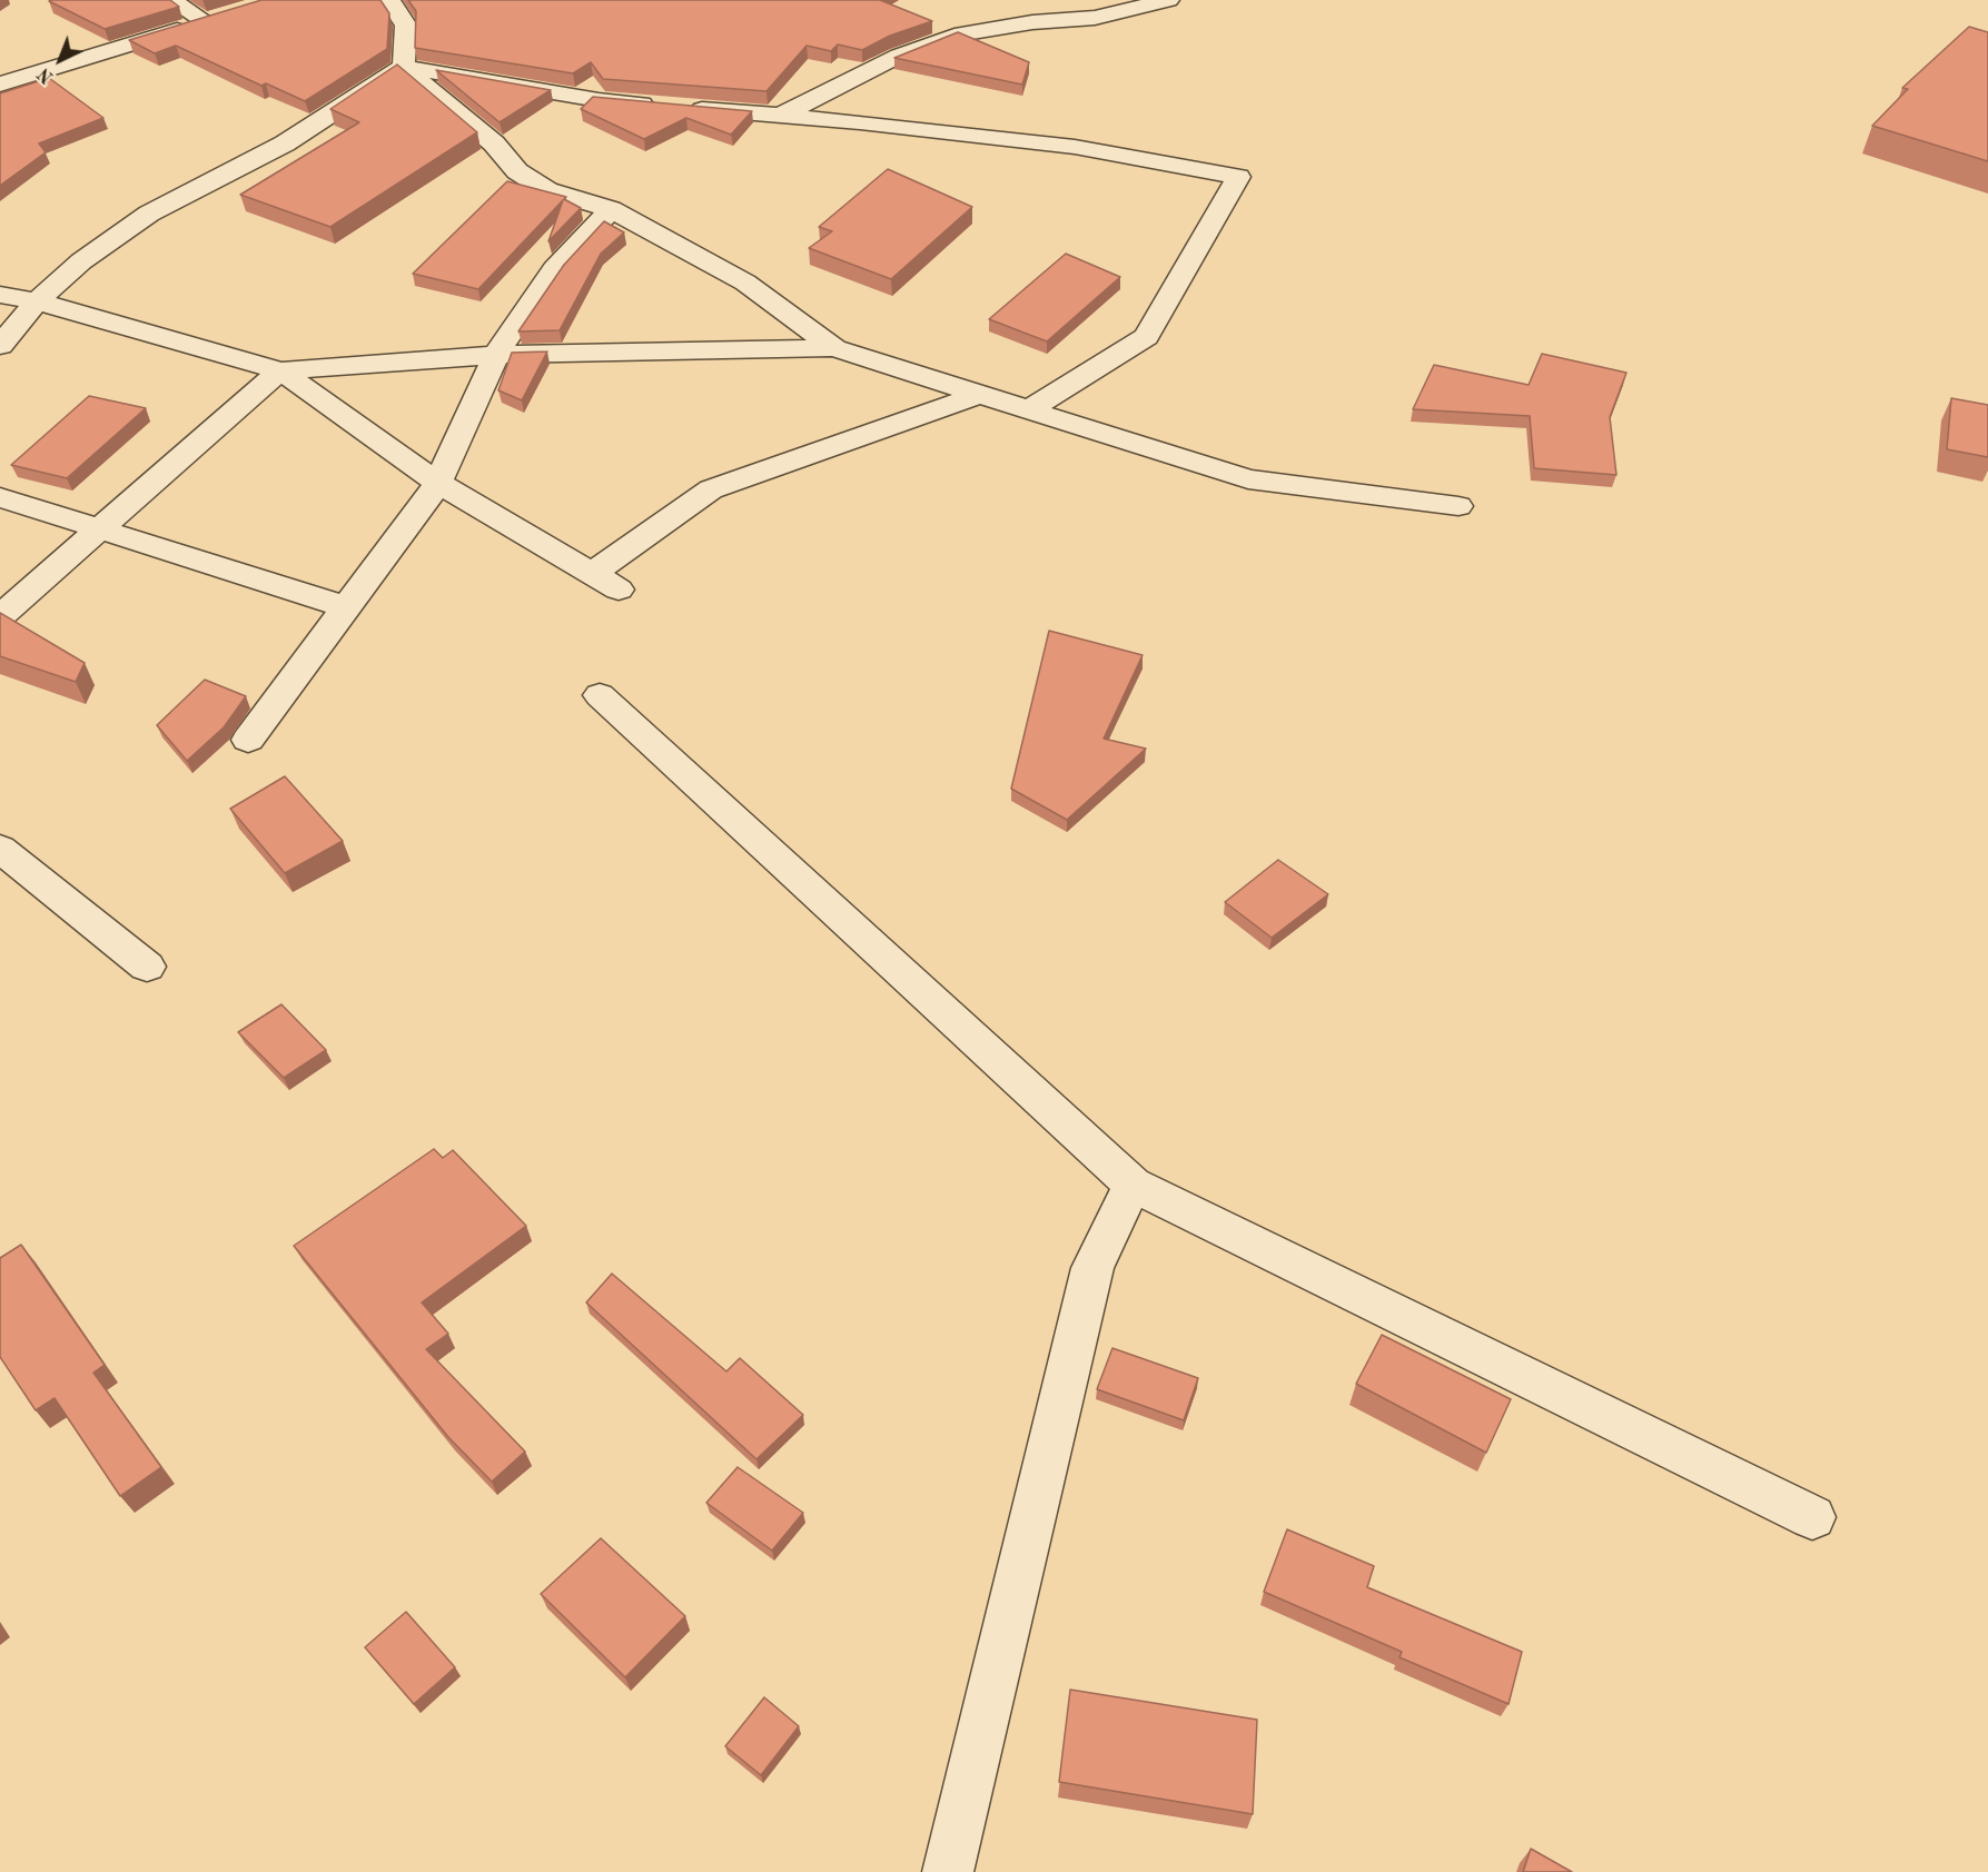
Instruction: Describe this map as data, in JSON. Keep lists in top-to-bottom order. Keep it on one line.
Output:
{"north":"bottom left"}
